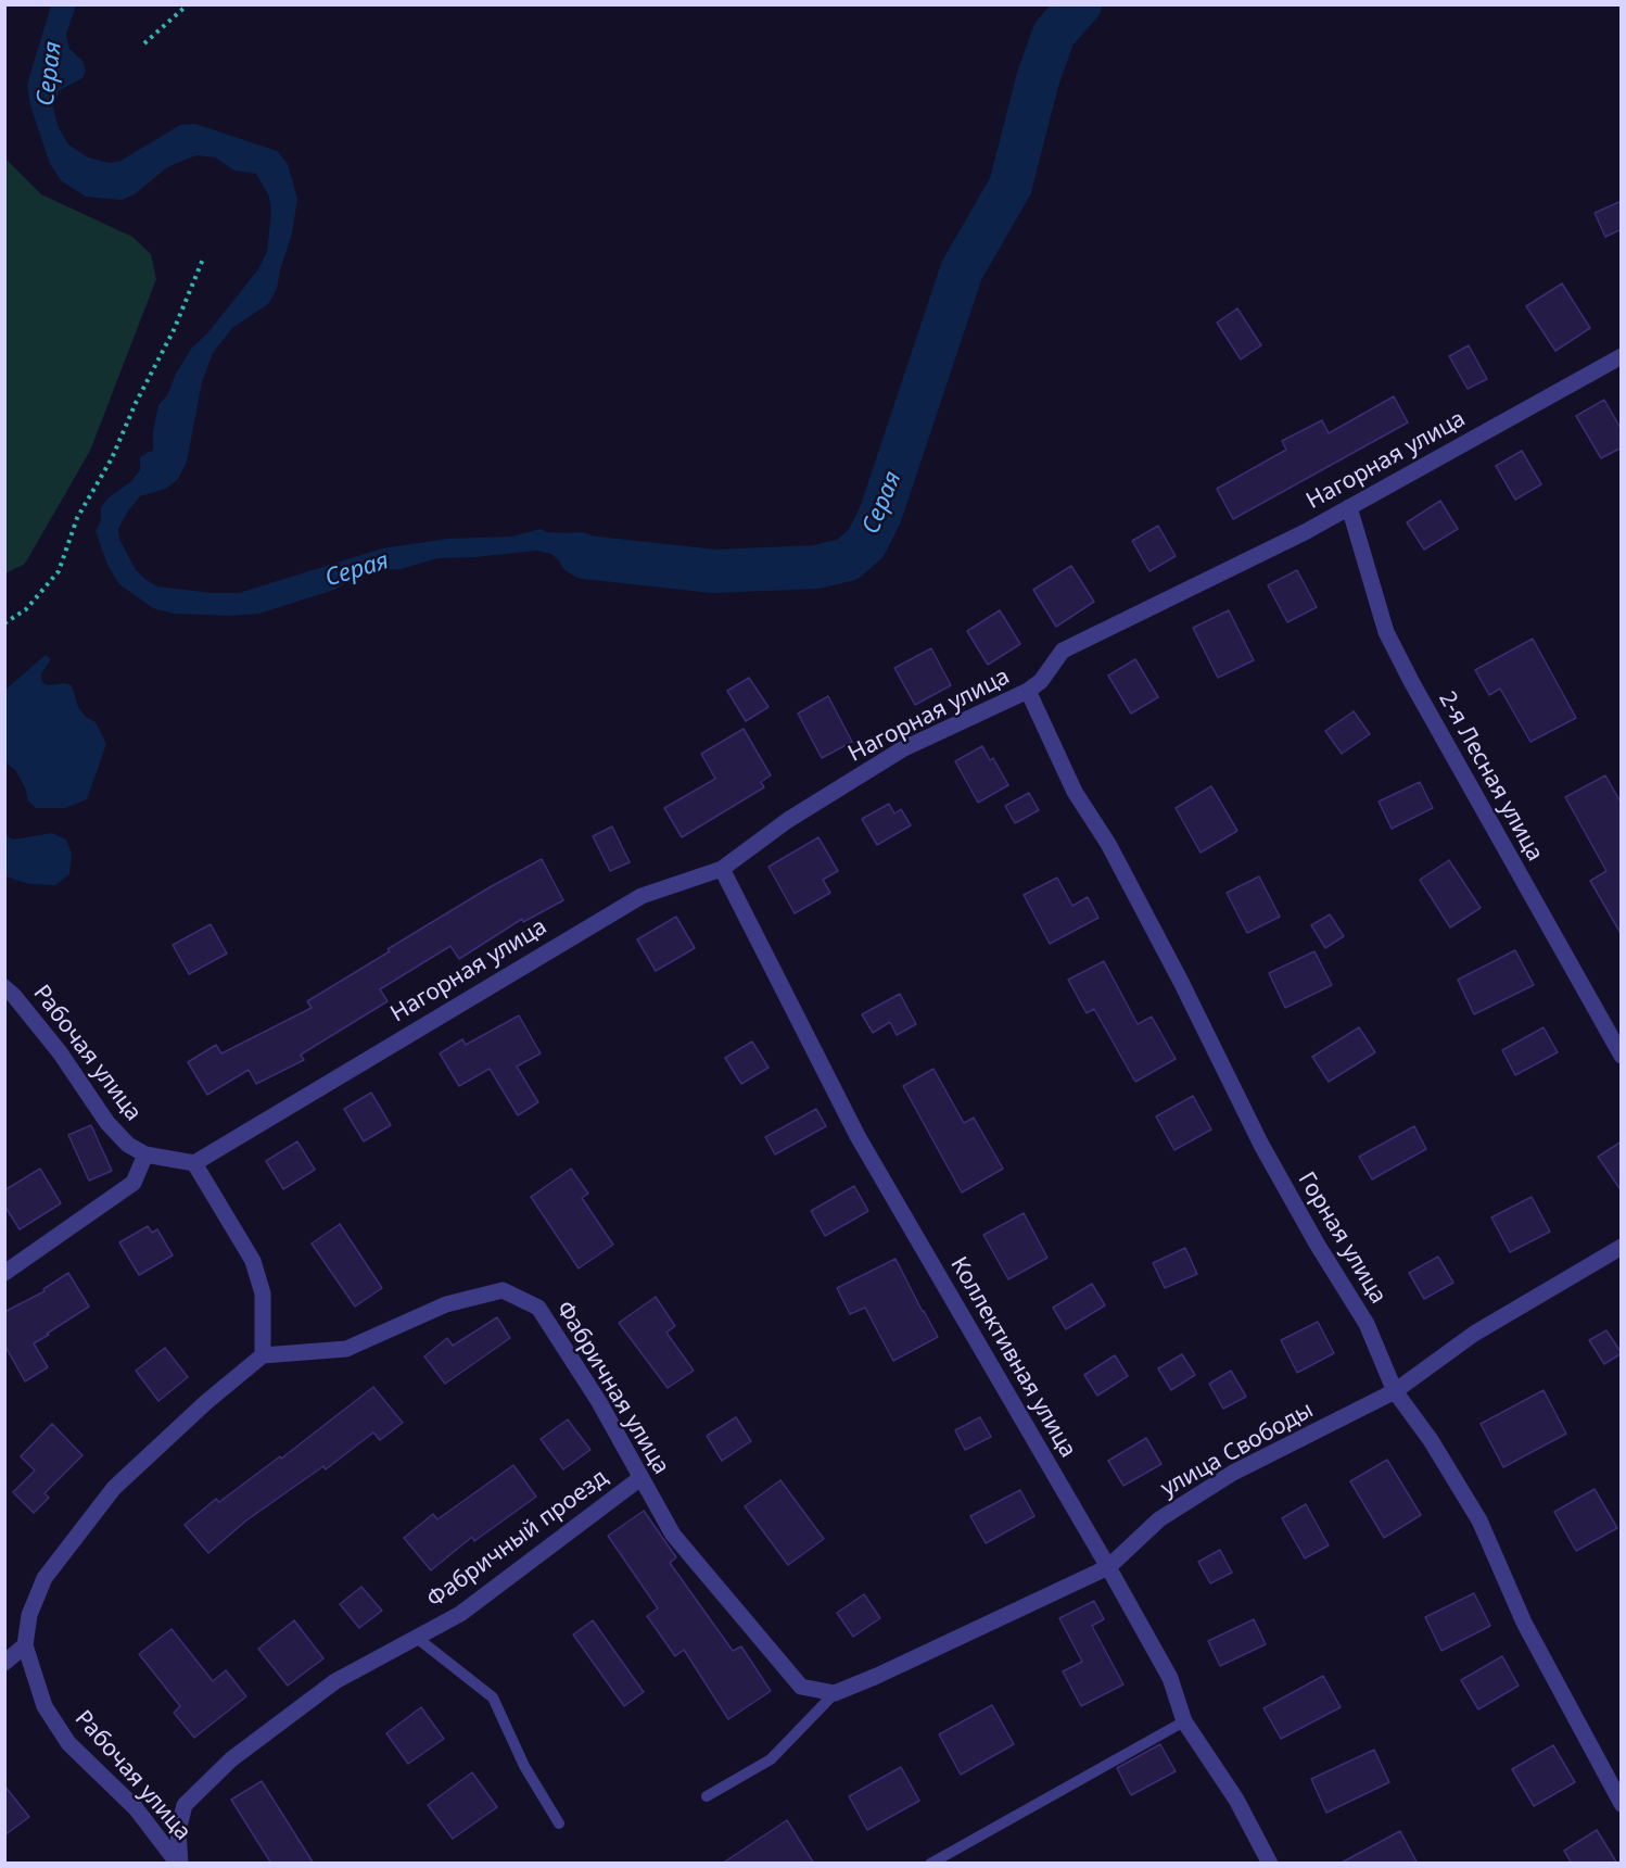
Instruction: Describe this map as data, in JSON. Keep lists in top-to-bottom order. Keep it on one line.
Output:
{"streets":{"street":["Нагорная улица","2-я Лесная улица","Рабочая улица","Горная улица","Коллективная улица","Фабричная улица","улица Свободы","Фабричный проезд"]},"crossings":[["Нагорная улица","2-я Лесная улица"],["Нагорная улица","Рабочая улица"],["Нагорная улица","Горная улица"],["Нагорная улица","Коллективная улица"],["Рабочая улица","Фабричный проезд"],["Горная улица","улица Свободы"],["Коллективная улица","улица Свободы"],["Фабричная улица","улица Свободы"],["Фабричная улица","Фабричный проезд"]],"water":["Серая"]}
